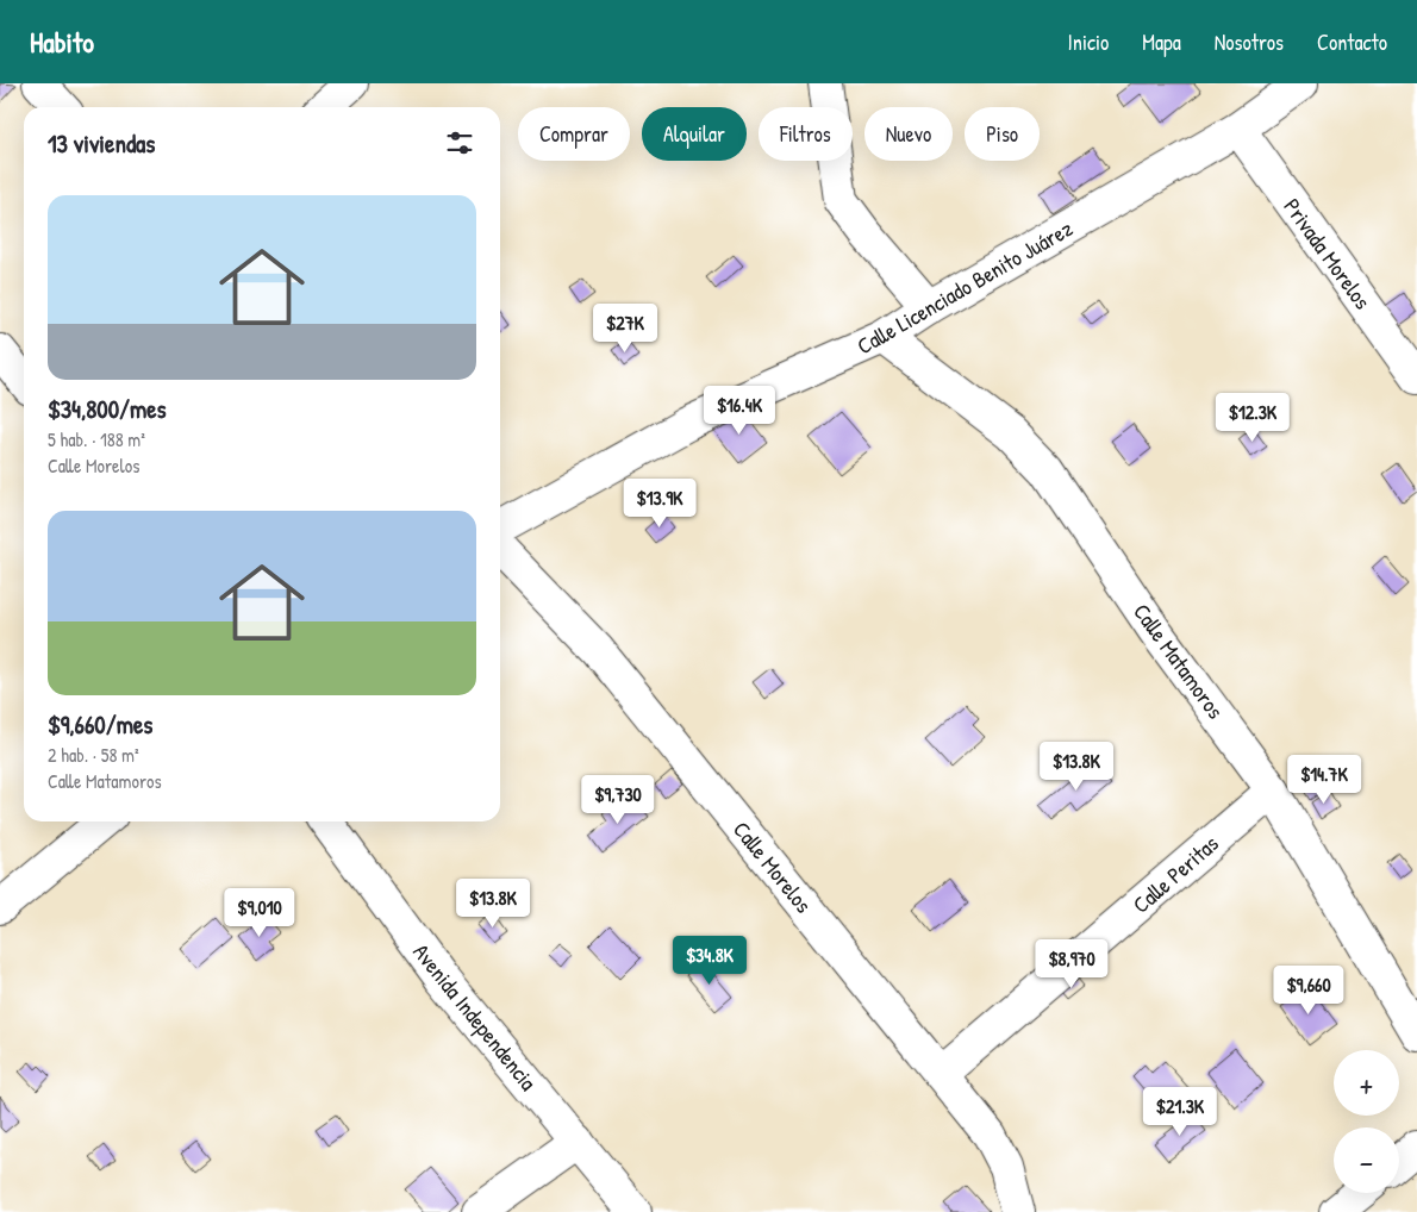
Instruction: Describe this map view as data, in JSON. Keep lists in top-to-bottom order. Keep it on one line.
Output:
{"streets":{"street":["Privada Morelos","Calle Licenciado Benito Juárez","Calle Matamoros","Calle Morelos","Calle Peritas","Avenida Independencia"]},"crossings":[["Privada Morelos","Calle Licenciado Benito Juárez"],["Calle Licenciado Benito Juárez","Calle Matamoros"],["Calle Matamoros","Calle Peritas"],["Calle Morelos","Calle Peritas"]],"page":{"header":"Habito","nav":["Inicio","Mapa","Nosotros","Contacto"],"chip":["Comprar","Alquilar","Filtros","Nuevo","Piso"],"heading":"13 viviendas","list":[{"name":"$34,800/mes","note":"5 hab. · 188 m² · Calle Morelos"},{"name":"$9,660/mes","note":"2 hab. · 58 m² · Calle Matamoros"}],"price":["$27K","$16.4K","$12.3K","$13.9K","$13.8K","$14.7K","$9,730","$13.8K","$9,010","$34.8K","$8,970","$9,660","$21.3K"],"map_buttons":["+","−"]}}
